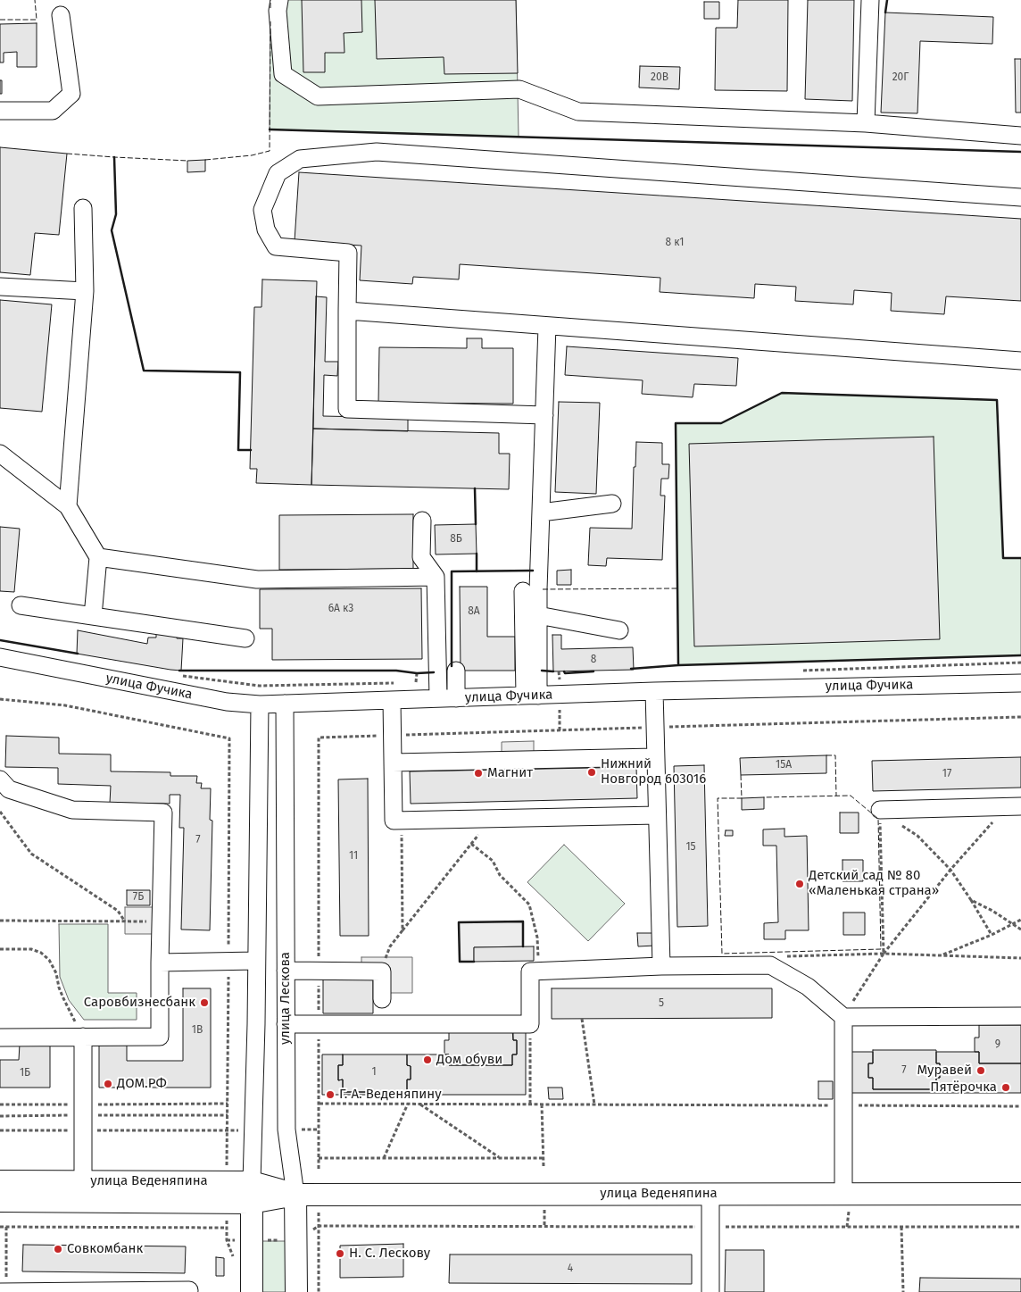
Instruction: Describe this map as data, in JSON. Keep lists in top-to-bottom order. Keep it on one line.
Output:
{"streets":{"main road":["улица Лескова","улица Веденяпина"],"street":["улица Фучика"]},"crossings":[["улица Фучика","улица Лескова"],["улица Лескова","улица Веденяпина"]],"places":["Нижний Новгород 603016","Магнит","Детский сад № 80 «Маленькая страна»","Саровбизнесбанк","Дом обуви","Муравей","ДОМ.РФ","Пятёрочка","Г. А. Веденяпину","Совкомбанк","Н. С. Лескову"],"house_numbers":["20В","20Г","8 к1","8Б","6А к3","8А","8","15А","17","7","15","11","7Б","5","1В","9","7","1","1Б","4"]}
